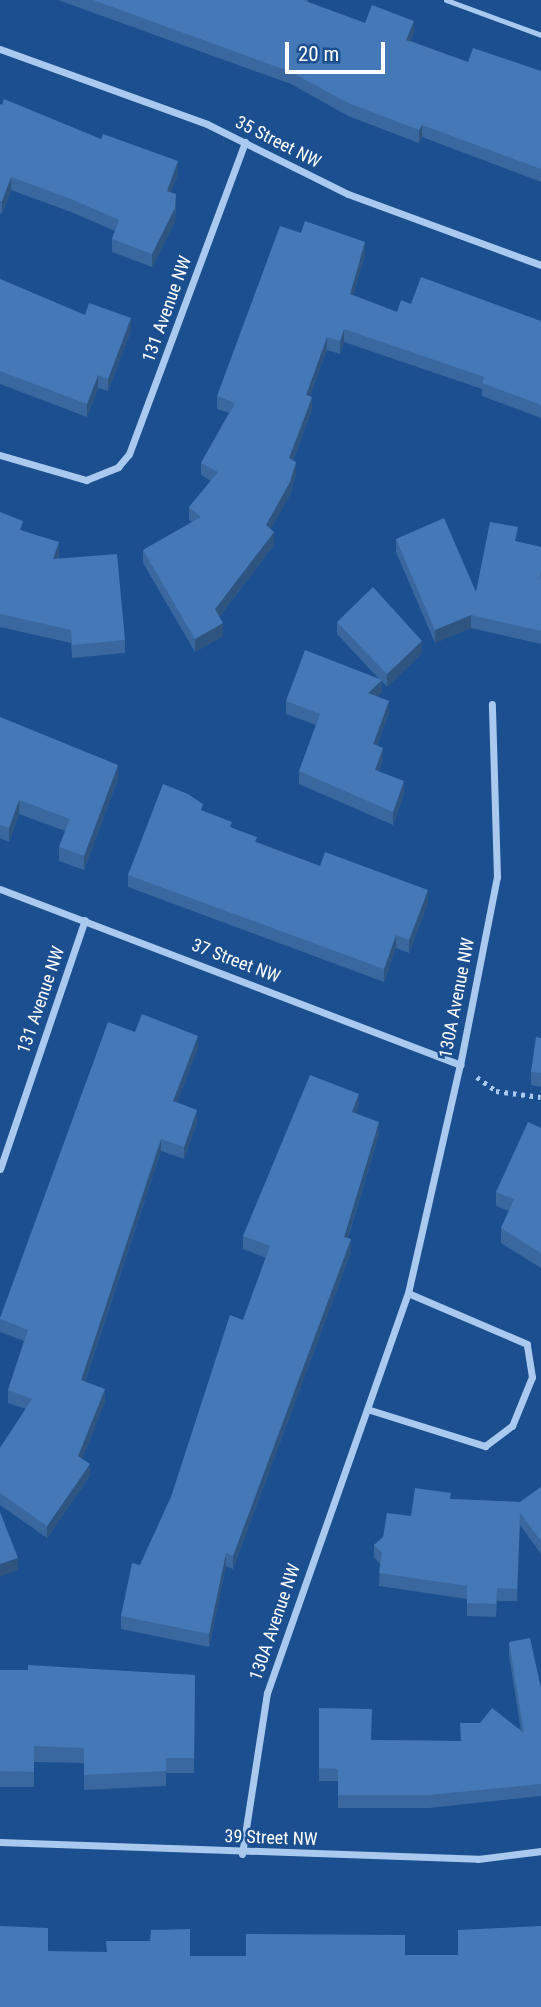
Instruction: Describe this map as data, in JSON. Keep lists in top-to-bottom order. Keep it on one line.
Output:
{"streets":{"street":["35 Street NW","131 Avenue NW","37 Street NW","130A Avenue NW","39 Street NW"]},"crossings":[["35 Street NW","131 Avenue NW"],["131 Avenue NW","37 Street NW"],["37 Street NW","130A Avenue NW"],["130A Avenue NW","39 Street NW"]],"scale_bar":"20 m"}
